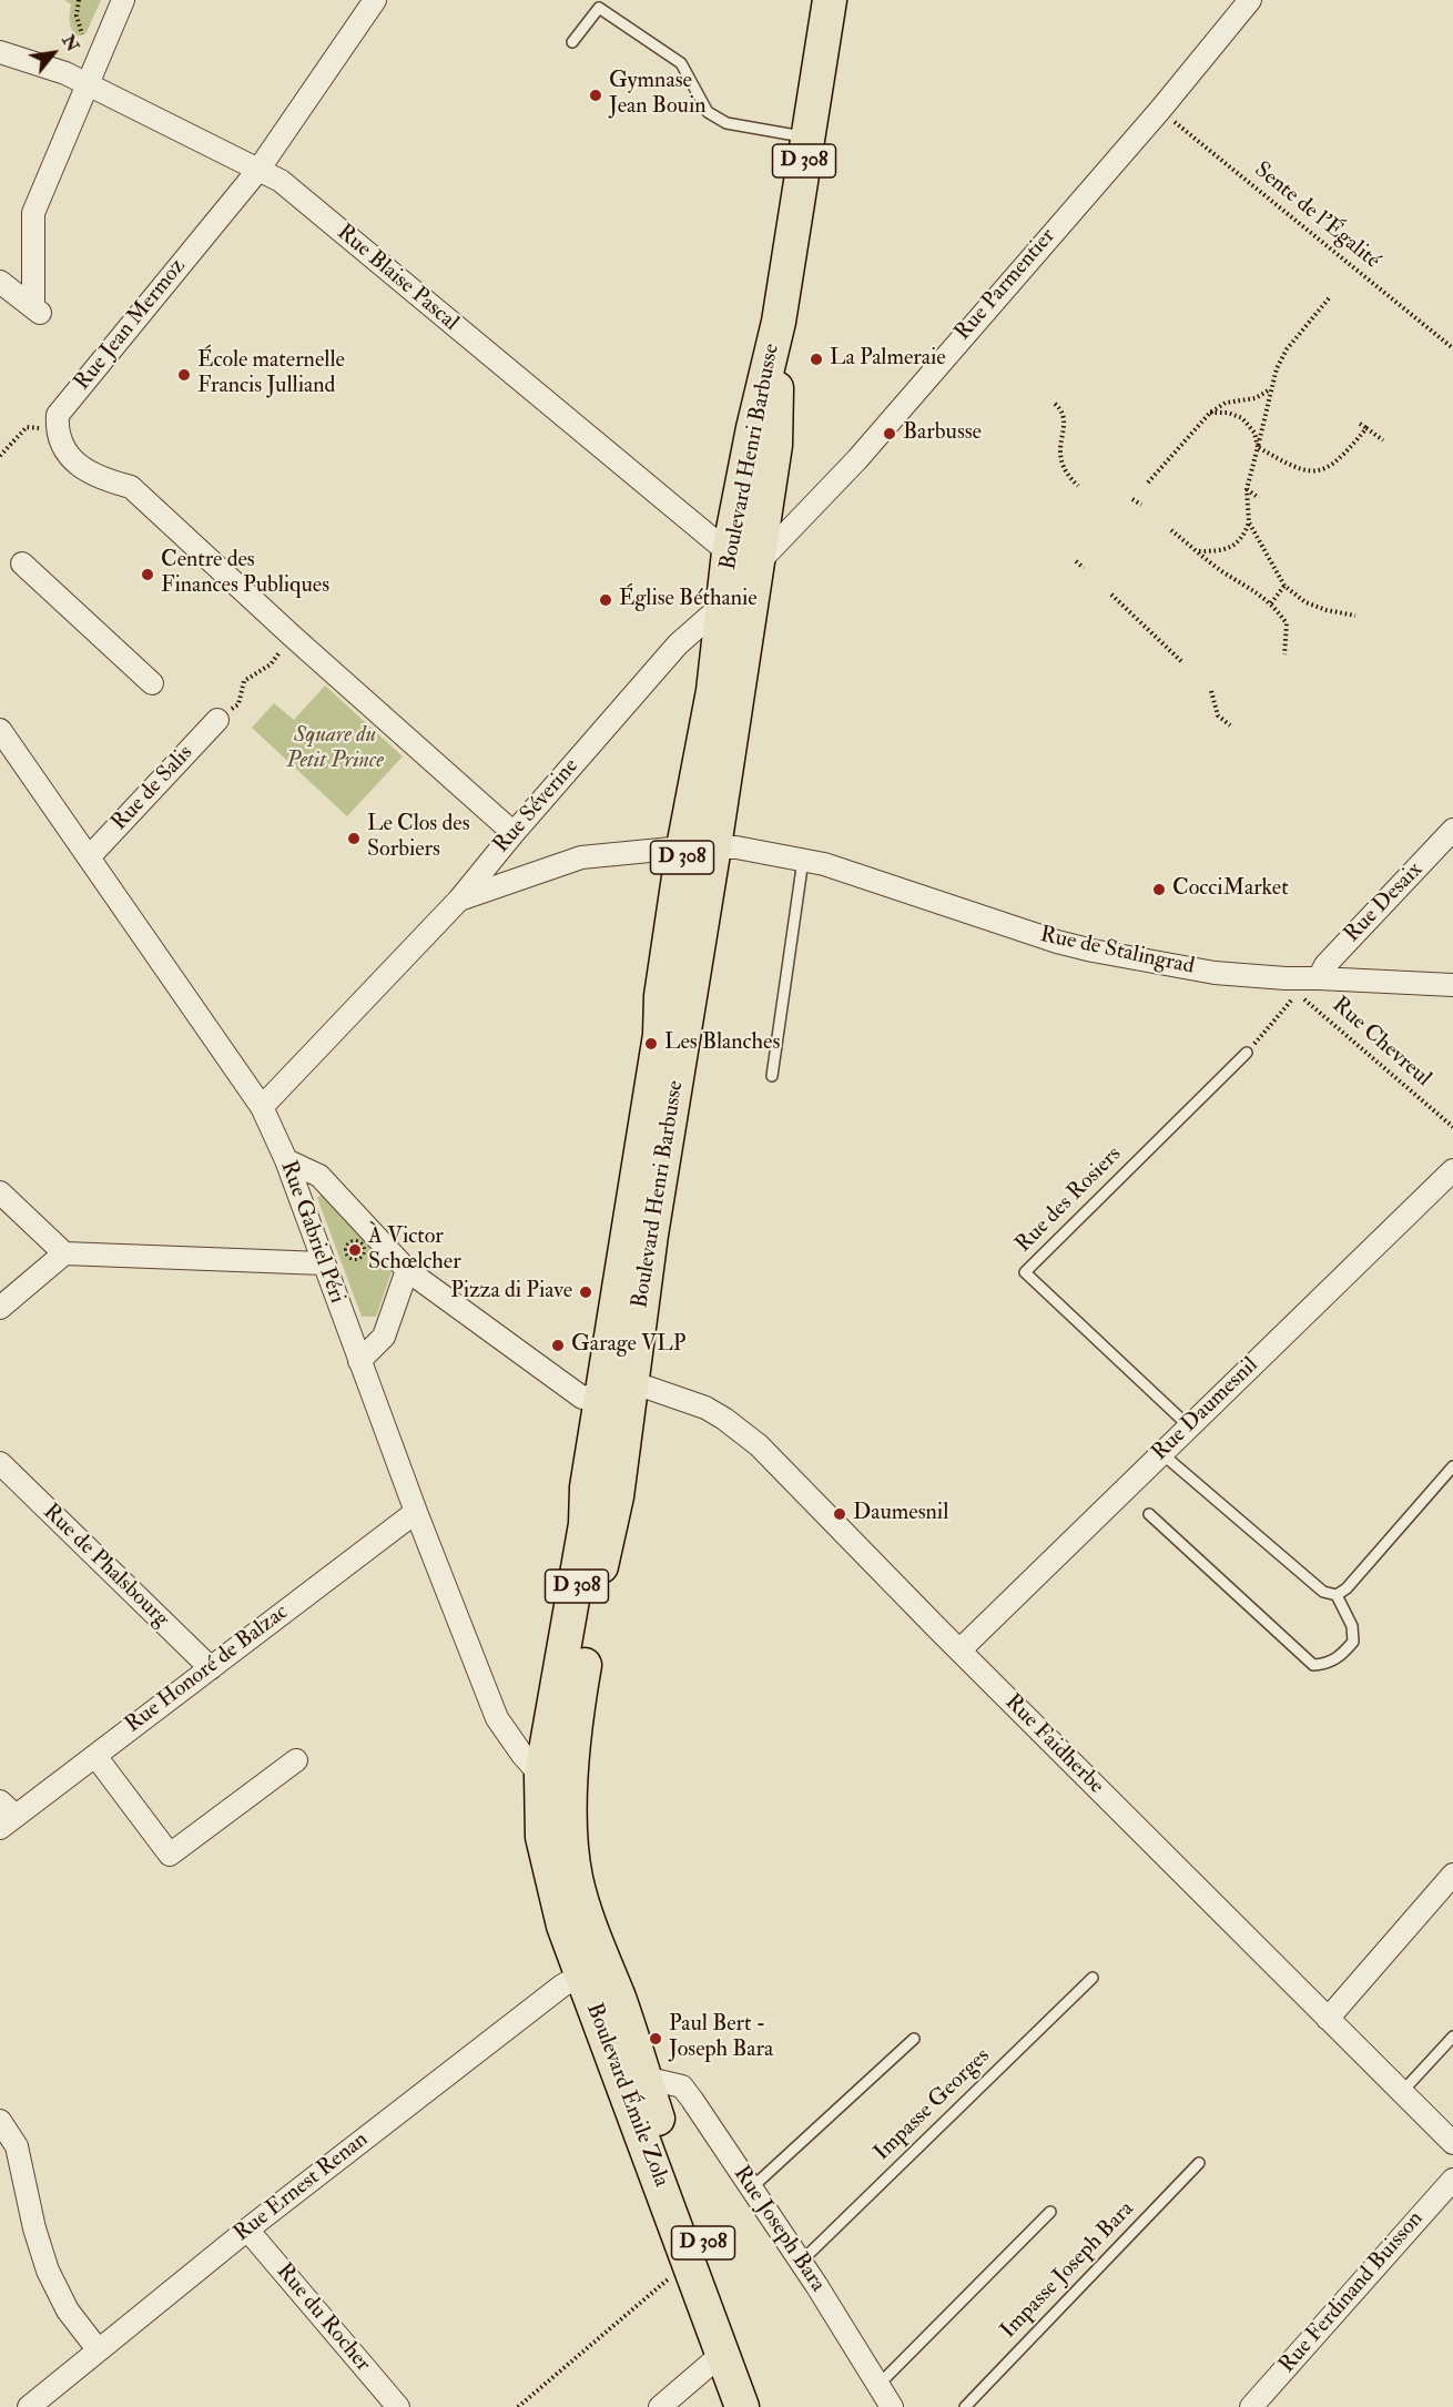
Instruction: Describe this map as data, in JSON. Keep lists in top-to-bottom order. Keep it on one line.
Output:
{"streets":{"main road":["D 308","Boulevard Henri Barbusse","Boulevard Émile Zola"],"street":["Rue Blaise Pascal","Rue Parmentier","Rue Jean Mermoz","Rue de Salis","Rue Séverine","Rue Desaix","Rue de Stalingrad","Rue Gabriel Péri","Rue Daumesnil","Rue de Phalsbourg","Rue Honoré de Balzac","Rue Faidherbe","Rue Ernest Renan","Rue Joseph Bara","Rue Ferdinand Buisson","Rue du Rocher"],"lane":["Rue des Rosiers","Impasse Georges","Impasse Joseph Bara"],"path":["Sente de l'Égalité","Rue Chevreul"]},"crossings":[["Sente de l'Égalité","Rue Parmentier"],["Rue Blaise Pascal","Rue Parmentier"],["Rue Blaise Pascal","Rue Jean Mermoz"],["Rue Blaise Pascal","Boulevard Henri Barbusse"],["Rue Parmentier","Boulevard Henri Barbusse"],["Boulevard Henri Barbusse","Rue Séverine"],["Boulevard Henri Barbusse","Rue de Stalingrad"],["Boulevard Henri Barbusse","Rue Gabriel Péri"],["Boulevard Henri Barbusse","Rue Faidherbe"],["Boulevard Henri Barbusse","Boulevard Émile Zola"],["Rue de Salis","Rue Gabriel Péri"],["Rue Séverine","Rue de Stalingrad"],["Rue Séverine","Rue Gabriel Péri"],["Rue Desaix","Rue de Stalingrad"],["Rue Chevreul","Rue des Rosiers"],["Rue des Rosiers","Rue Daumesnil"],["Rue Gabriel Péri","Rue Honoré de Balzac"],["Rue Gabriel Péri","Rue Faidherbe"],["Rue Gabriel Péri","Boulevard Émile Zola"],["Rue Daumesnil","Rue Faidherbe"],["Rue de Phalsbourg","Rue Honoré de Balzac"],["Boulevard Émile Zola","Rue Ernest Renan"],["Boulevard Émile Zola","Rue Joseph Bara"],["Impasse Georges","Rue Joseph Bara"],["Rue Ernest Renan","Rue du Rocher"]],"parks":["Square du Petit Prince"],"places":["Gymnase Jean Bouin","La Palmeraie","École maternelle Francis Julliand","Barbusse","Centre des Finances Publiques","Église Béthanie","Le Clos des Sorbiers","CocciMarket","Les Blanches","À Victor Schœlcher","Pizza di Piave","Garage VLP","Daumesnil","Paul Bert - Joseph Bara"],"north":"top right"}
